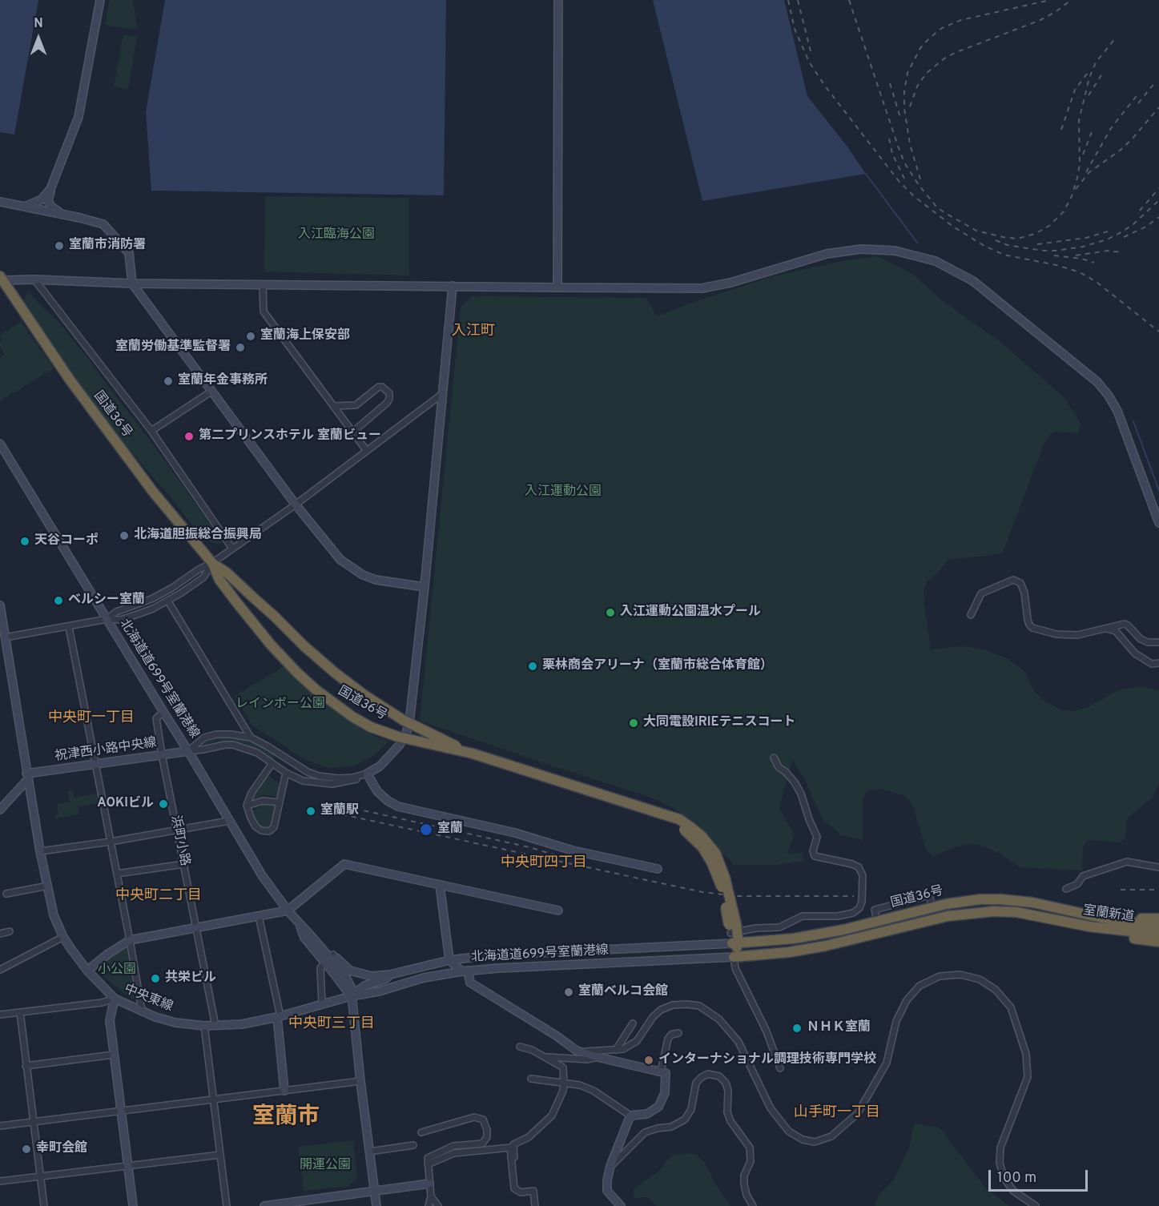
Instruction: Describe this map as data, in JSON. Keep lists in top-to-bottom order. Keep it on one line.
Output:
{"streets":{"highway":["国道36号","室蘭新道"],"street":["北海道道699号室蘭港線","祝津西小路中央線","浜町小路","中央東線"]},"crossings":[["国道36号","北海道道699号室蘭港線"],["国道36号","室蘭新道"],["北海道道699号室蘭港線","祝津西小路中央線"],["北海道道699号室蘭港線","浜町小路"],["北海道道699号室蘭港線","中央東線"],["祝津西小路中央線","浜町小路"],["浜町小路","中央東線"]],"districts":["入江町","中央町一丁目","中央町四丁目","中央町二丁目","中央町三丁目","山手町一丁目","室蘭市"],"parks":["入江臨海公園","入江運動公園","レインボー公園","小公園","開運公園"],"places":["室蘭市消防署","室蘭海上保安部","室蘭労働基準監督署","室蘭年金事務所","第二プリンスホテル 室蘭ビュー","北海道胆振総合振興局","天谷コーポ","ベルシー室蘭","入江運動公園温水プール","栗林商会アリーナ（室蘭市総合体育館）","大同電設IRIEテニスコート","AOKIビル","室蘭駅","室蘭","共栄ビル","室蘭ベルコ会館","ＮＨＫ室蘭","インターナショナル調理技術専門学校","幸町会館"],"scale_bar":"100 m","north":"top"}
